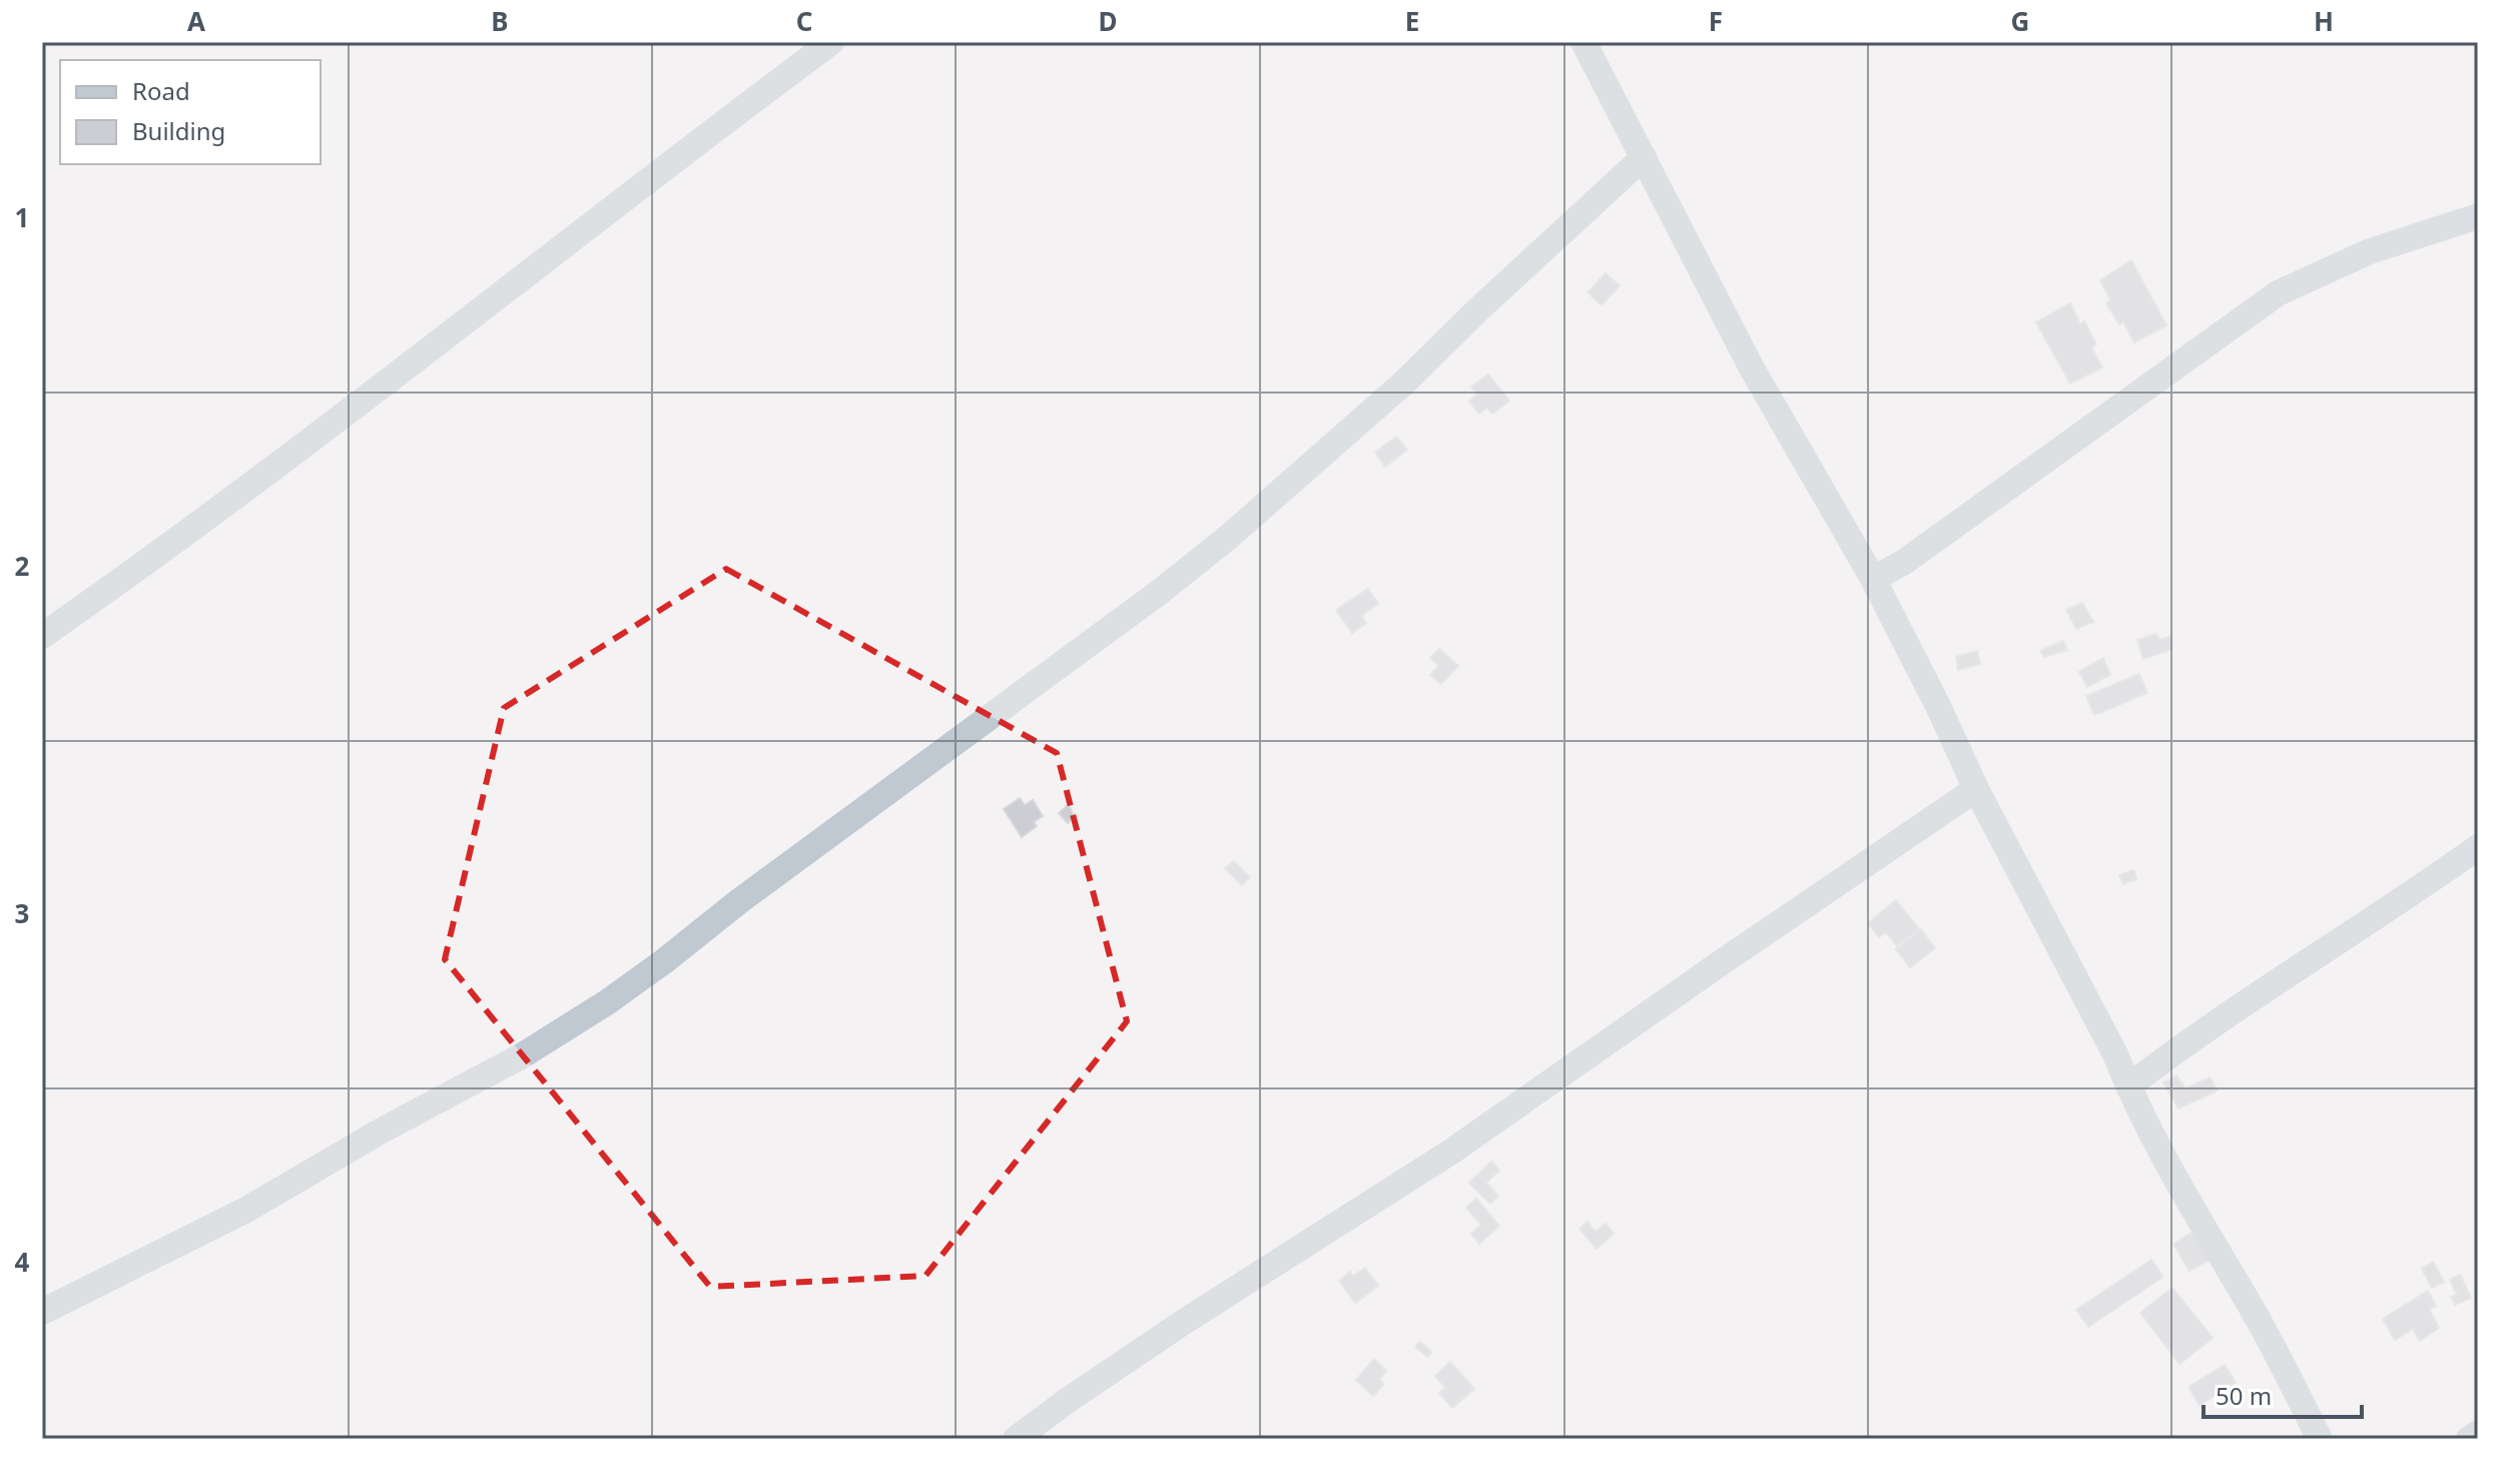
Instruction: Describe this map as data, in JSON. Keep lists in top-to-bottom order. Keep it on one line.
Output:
{"legend":["Road","Building"],"scale_bar":"50 m","grid":{"columns":["A","B","C","D","E","F","G","H"],"rows":["1","2","3","4"]}}
